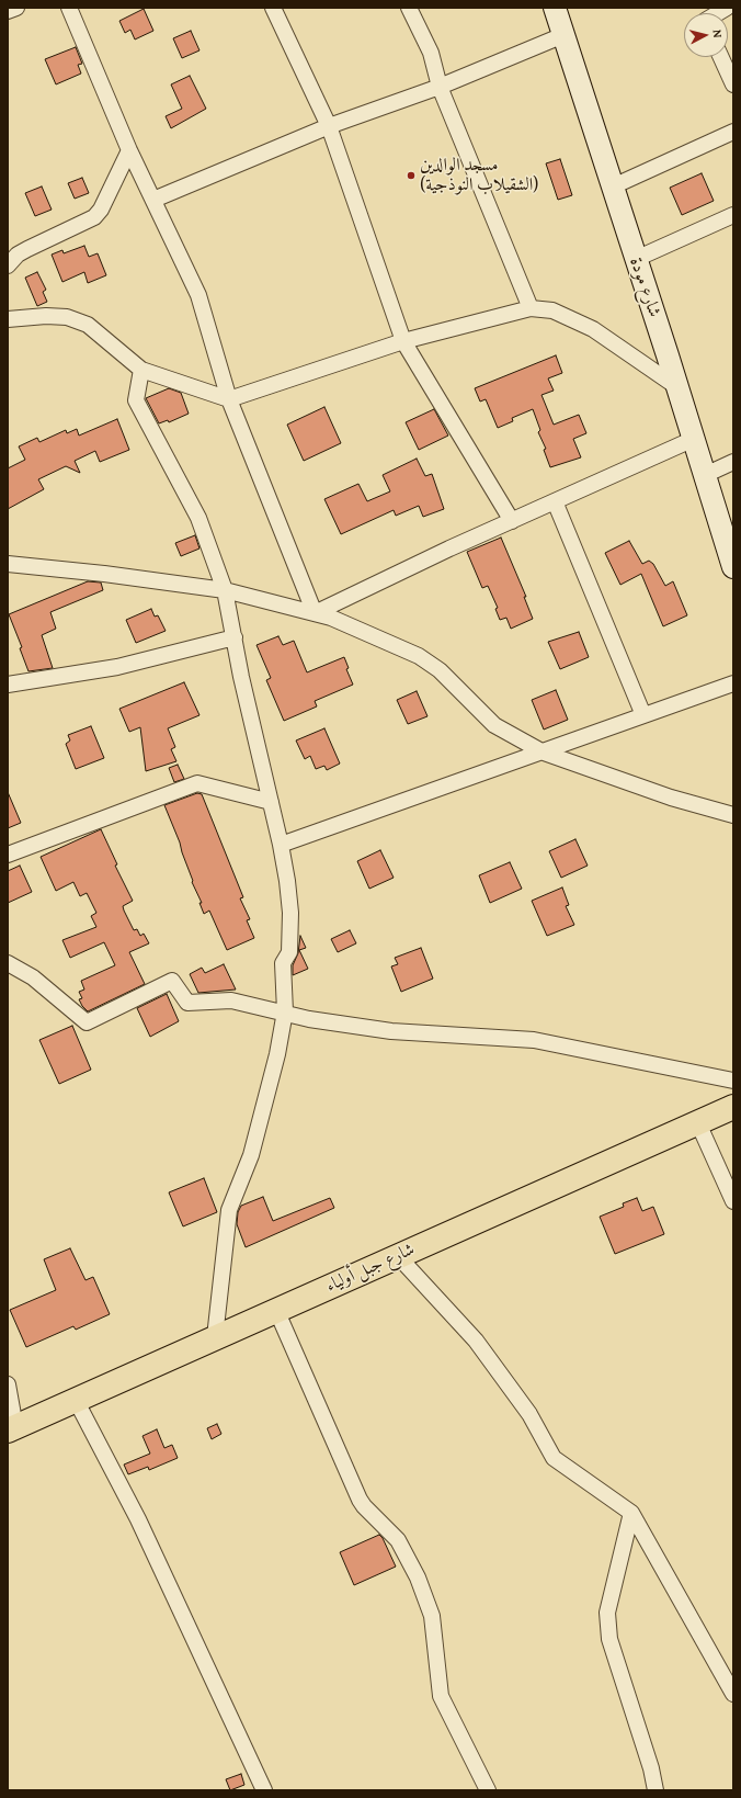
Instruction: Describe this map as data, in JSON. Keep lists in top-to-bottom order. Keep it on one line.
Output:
{"streets":{"highway":["شارع جبل أولياء"],"street":["شارع مودة"]},"places":["مسجد الوالدين (الشقيلاب النوذجية)"],"north":"right"}
